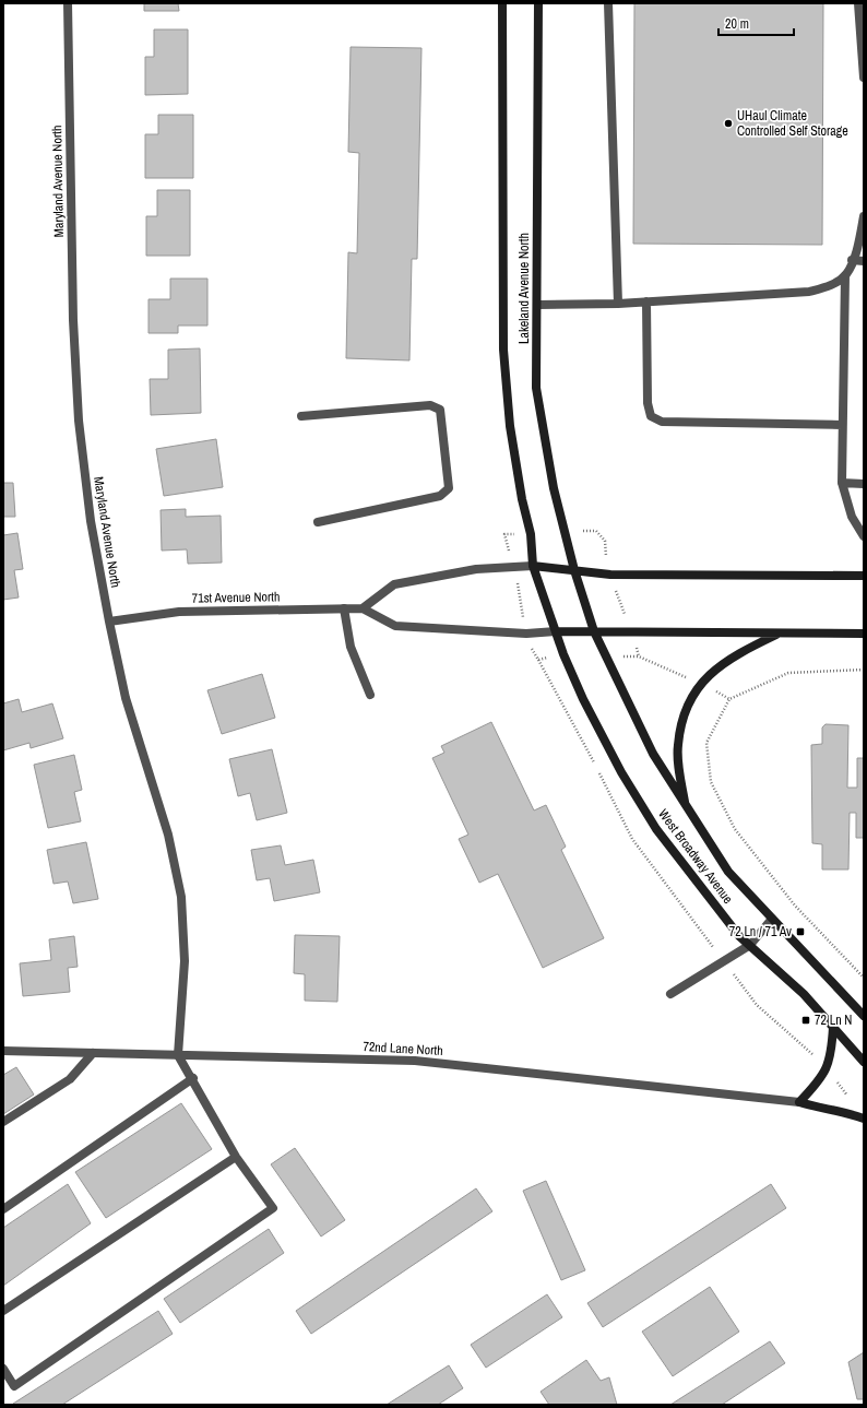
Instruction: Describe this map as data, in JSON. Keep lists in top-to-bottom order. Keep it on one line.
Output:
{"streets":{"street":["Maryland Avenue North","Lakeland Avenue North","71st Avenue North","West Broadway Avenue","72nd Lane North"]},"crossings":[["Maryland Avenue North","71st Avenue North"],["Maryland Avenue North","72nd Lane North"],["Lakeland Avenue North","West Broadway Avenue"],["71st Avenue North","West Broadway Avenue"]],"places":{"other":["UHaul Climate Controlled Self Storage"],"transit":["72 Ln / 71 Av","72 Ln N"]},"scale_bar":"20 m"}
